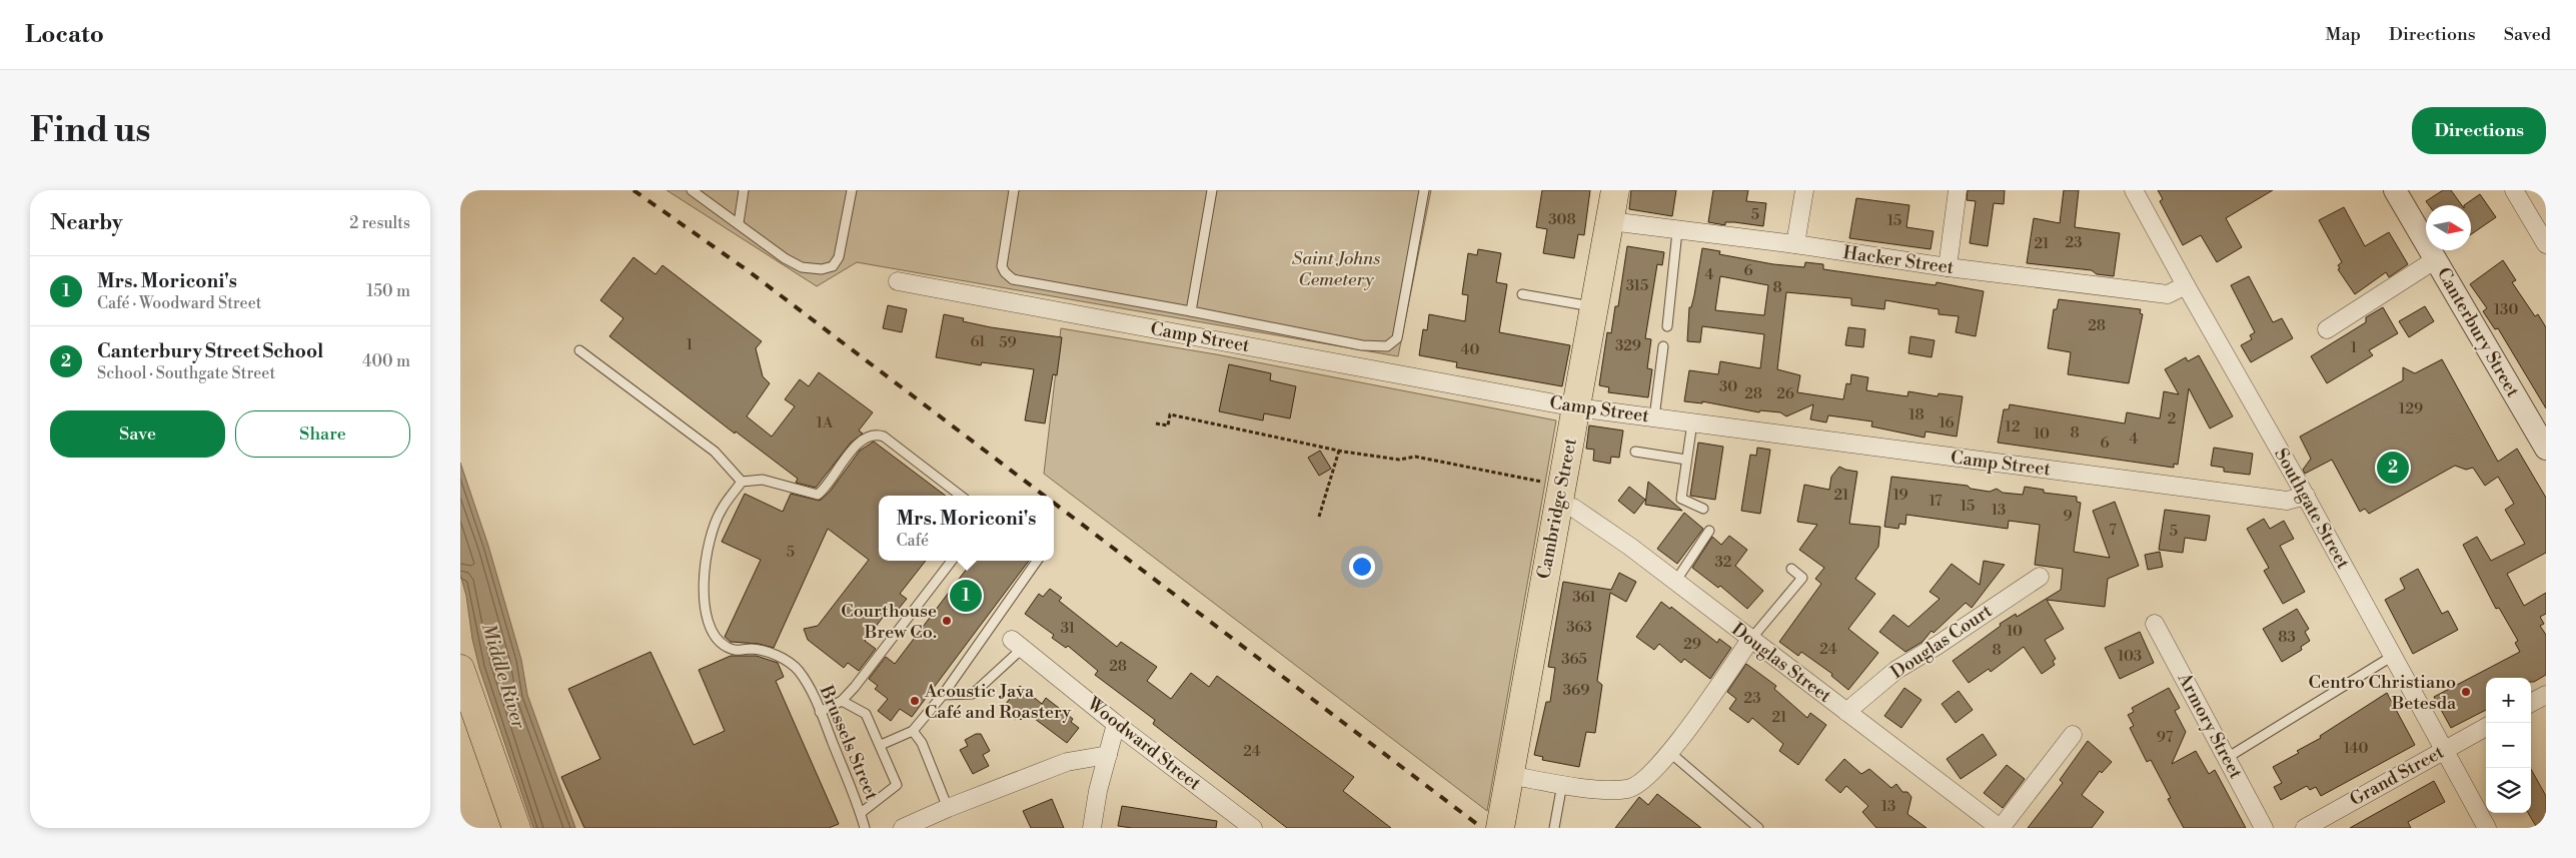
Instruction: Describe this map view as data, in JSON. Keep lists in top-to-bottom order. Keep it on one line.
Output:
{"streets":{"main road":["Cambridge Street"],"street":["Hacker Street","Canterbury Street","Camp Street","Southgate Street","Douglas Court","Douglas Street","Armory Street","Woodward Street","Grand Street"],"lane":["Brussels Street"]},"crossings":[["Hacker Street","Cambridge Street"],["Hacker Street","Southgate Street"],["Camp Street","Cambridge Street"],["Camp Street","Southgate Street"],["Cambridge Street","Douglas Street"],["Southgate Street","Grand Street"],["Douglas Court","Douglas Street"]],"water":["Middle River"],"parks":["Saint Johns Cemetery"],"places":["Courthouse Brew Co.","Centro Christiano Betesda","Acoustic Java Café and Roastery"],"house_numbers":["5","308","15","23","21","6","4","315","8","130","28","61","59","1","329","1","40","30","28","26","129","18","2","1A","16","12","8","10","4","6","21","19","17","15","13","9","7","5","5","32","361","363","31","10","83","29","24","8","103","365","28","369","23","21","97","140","24","13"],"north":"right","page":{"header":"Locato","nav":["Map","Directions","Saved"],"buttons":["Directions",["Save","Share"]],"title":"Find us","heading":["Nearby","2 results"],"list":[{"mark":"1","name":"Mrs. Moriconi's","note":"Café · Woodward Street","value":"150 m"},{"mark":"2","name":"Canterbury Street School","note":"School · Southgate Street","value":"400 m"}],"pins":["2","1"],"popup":["Mrs. Moriconi's","Café"],"map_buttons":["+","−"]}}
